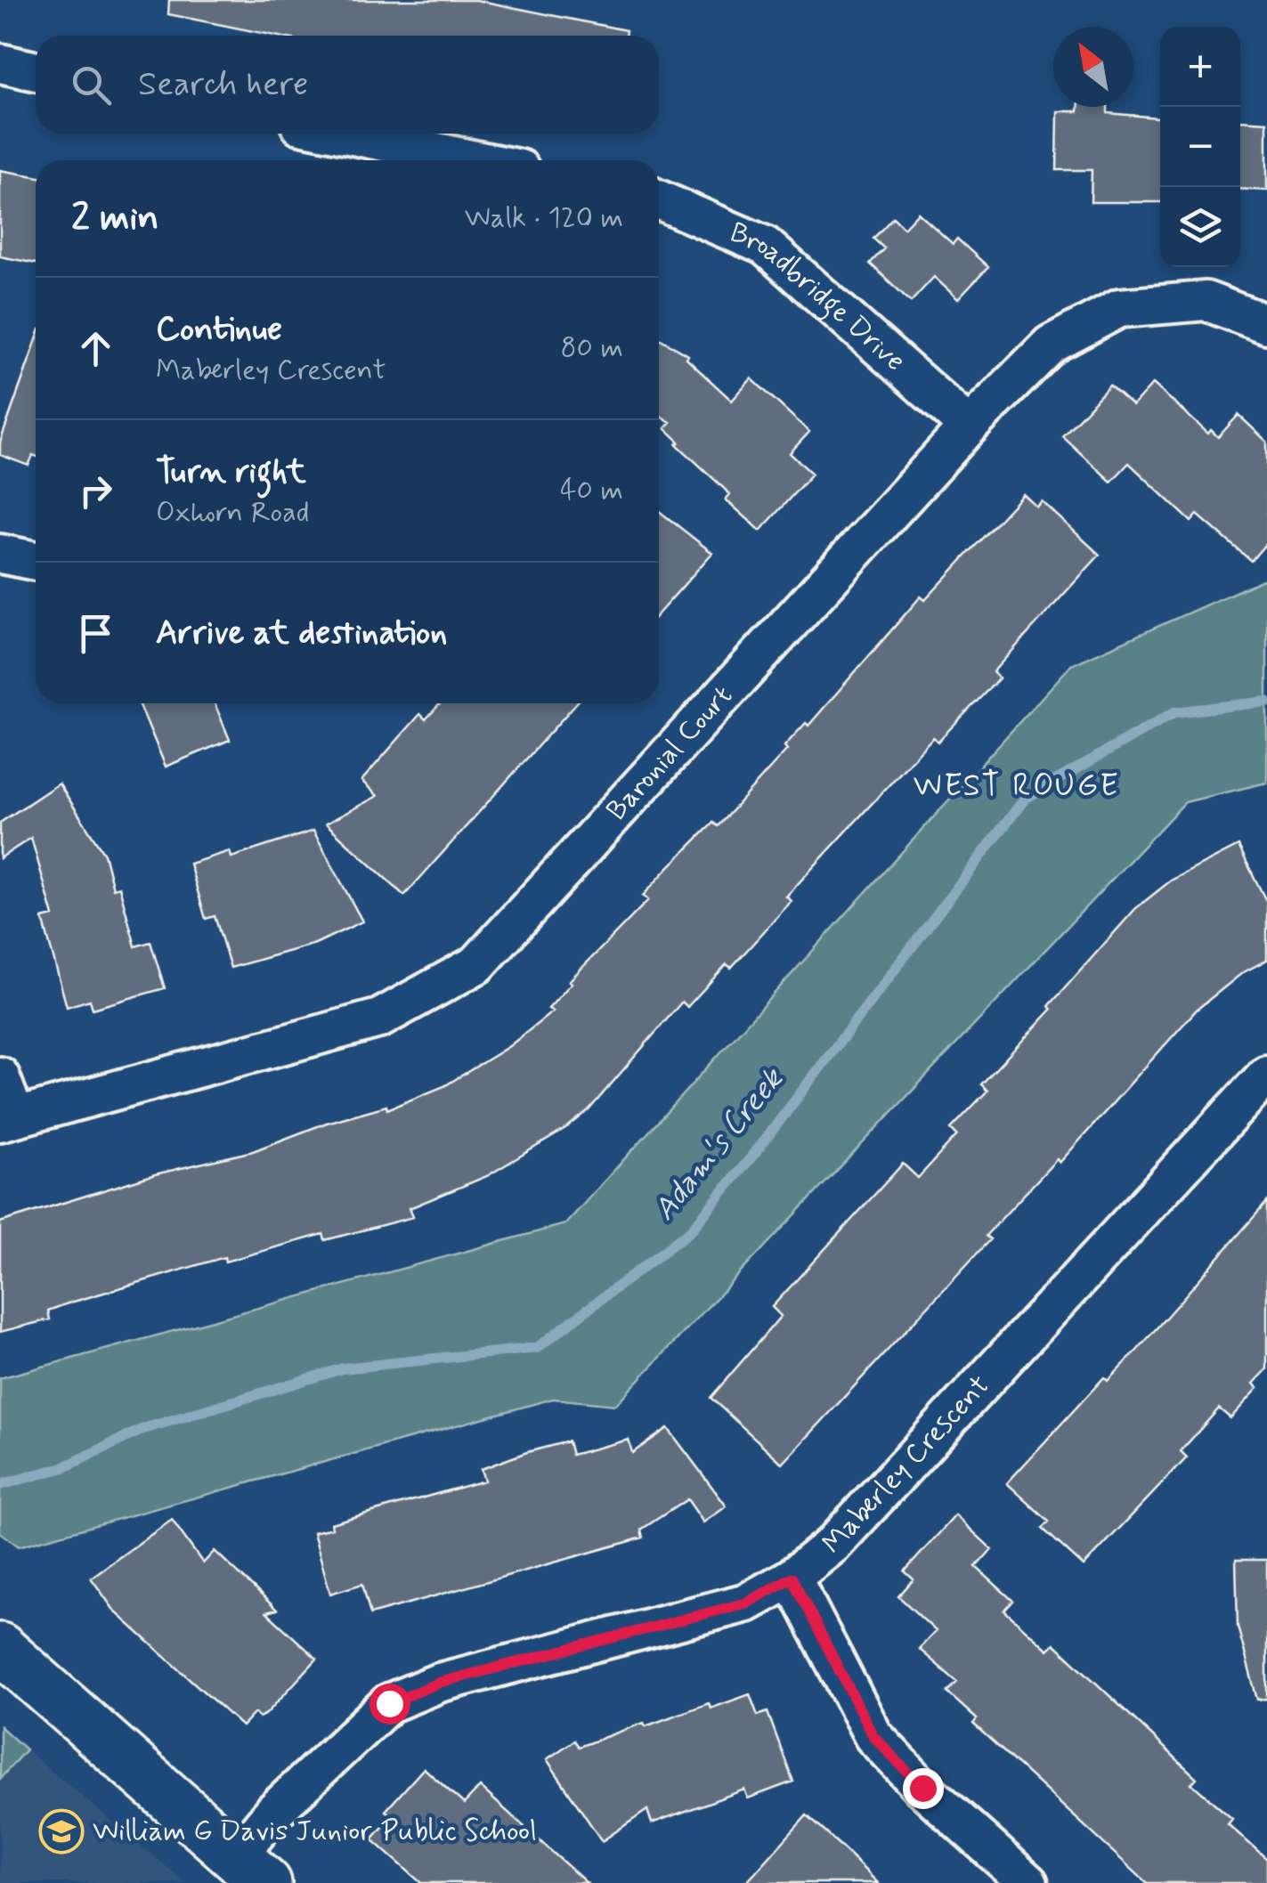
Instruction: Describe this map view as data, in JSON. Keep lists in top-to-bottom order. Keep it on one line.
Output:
{"streets":{"street":["Broadbridge Drive","Baronial Court","Maberley Crescent"]},"crossings":[["Broadbridge Drive","Baronial Court"]],"districts":["WEST ROUGE"],"water":["Adam's Creek"],"places":{"school or university":["William G Davis Junior Public School"]},"north":"top left","page":{"map_buttons":["+","−"],"search":"Search here","heading":["2 min","Walk · 120 m"],"list":[["Continue","Maberley Crescent","80 m"],["Turn right","Oxhorn Road","40 m"],"Arrive at destination"]}}
